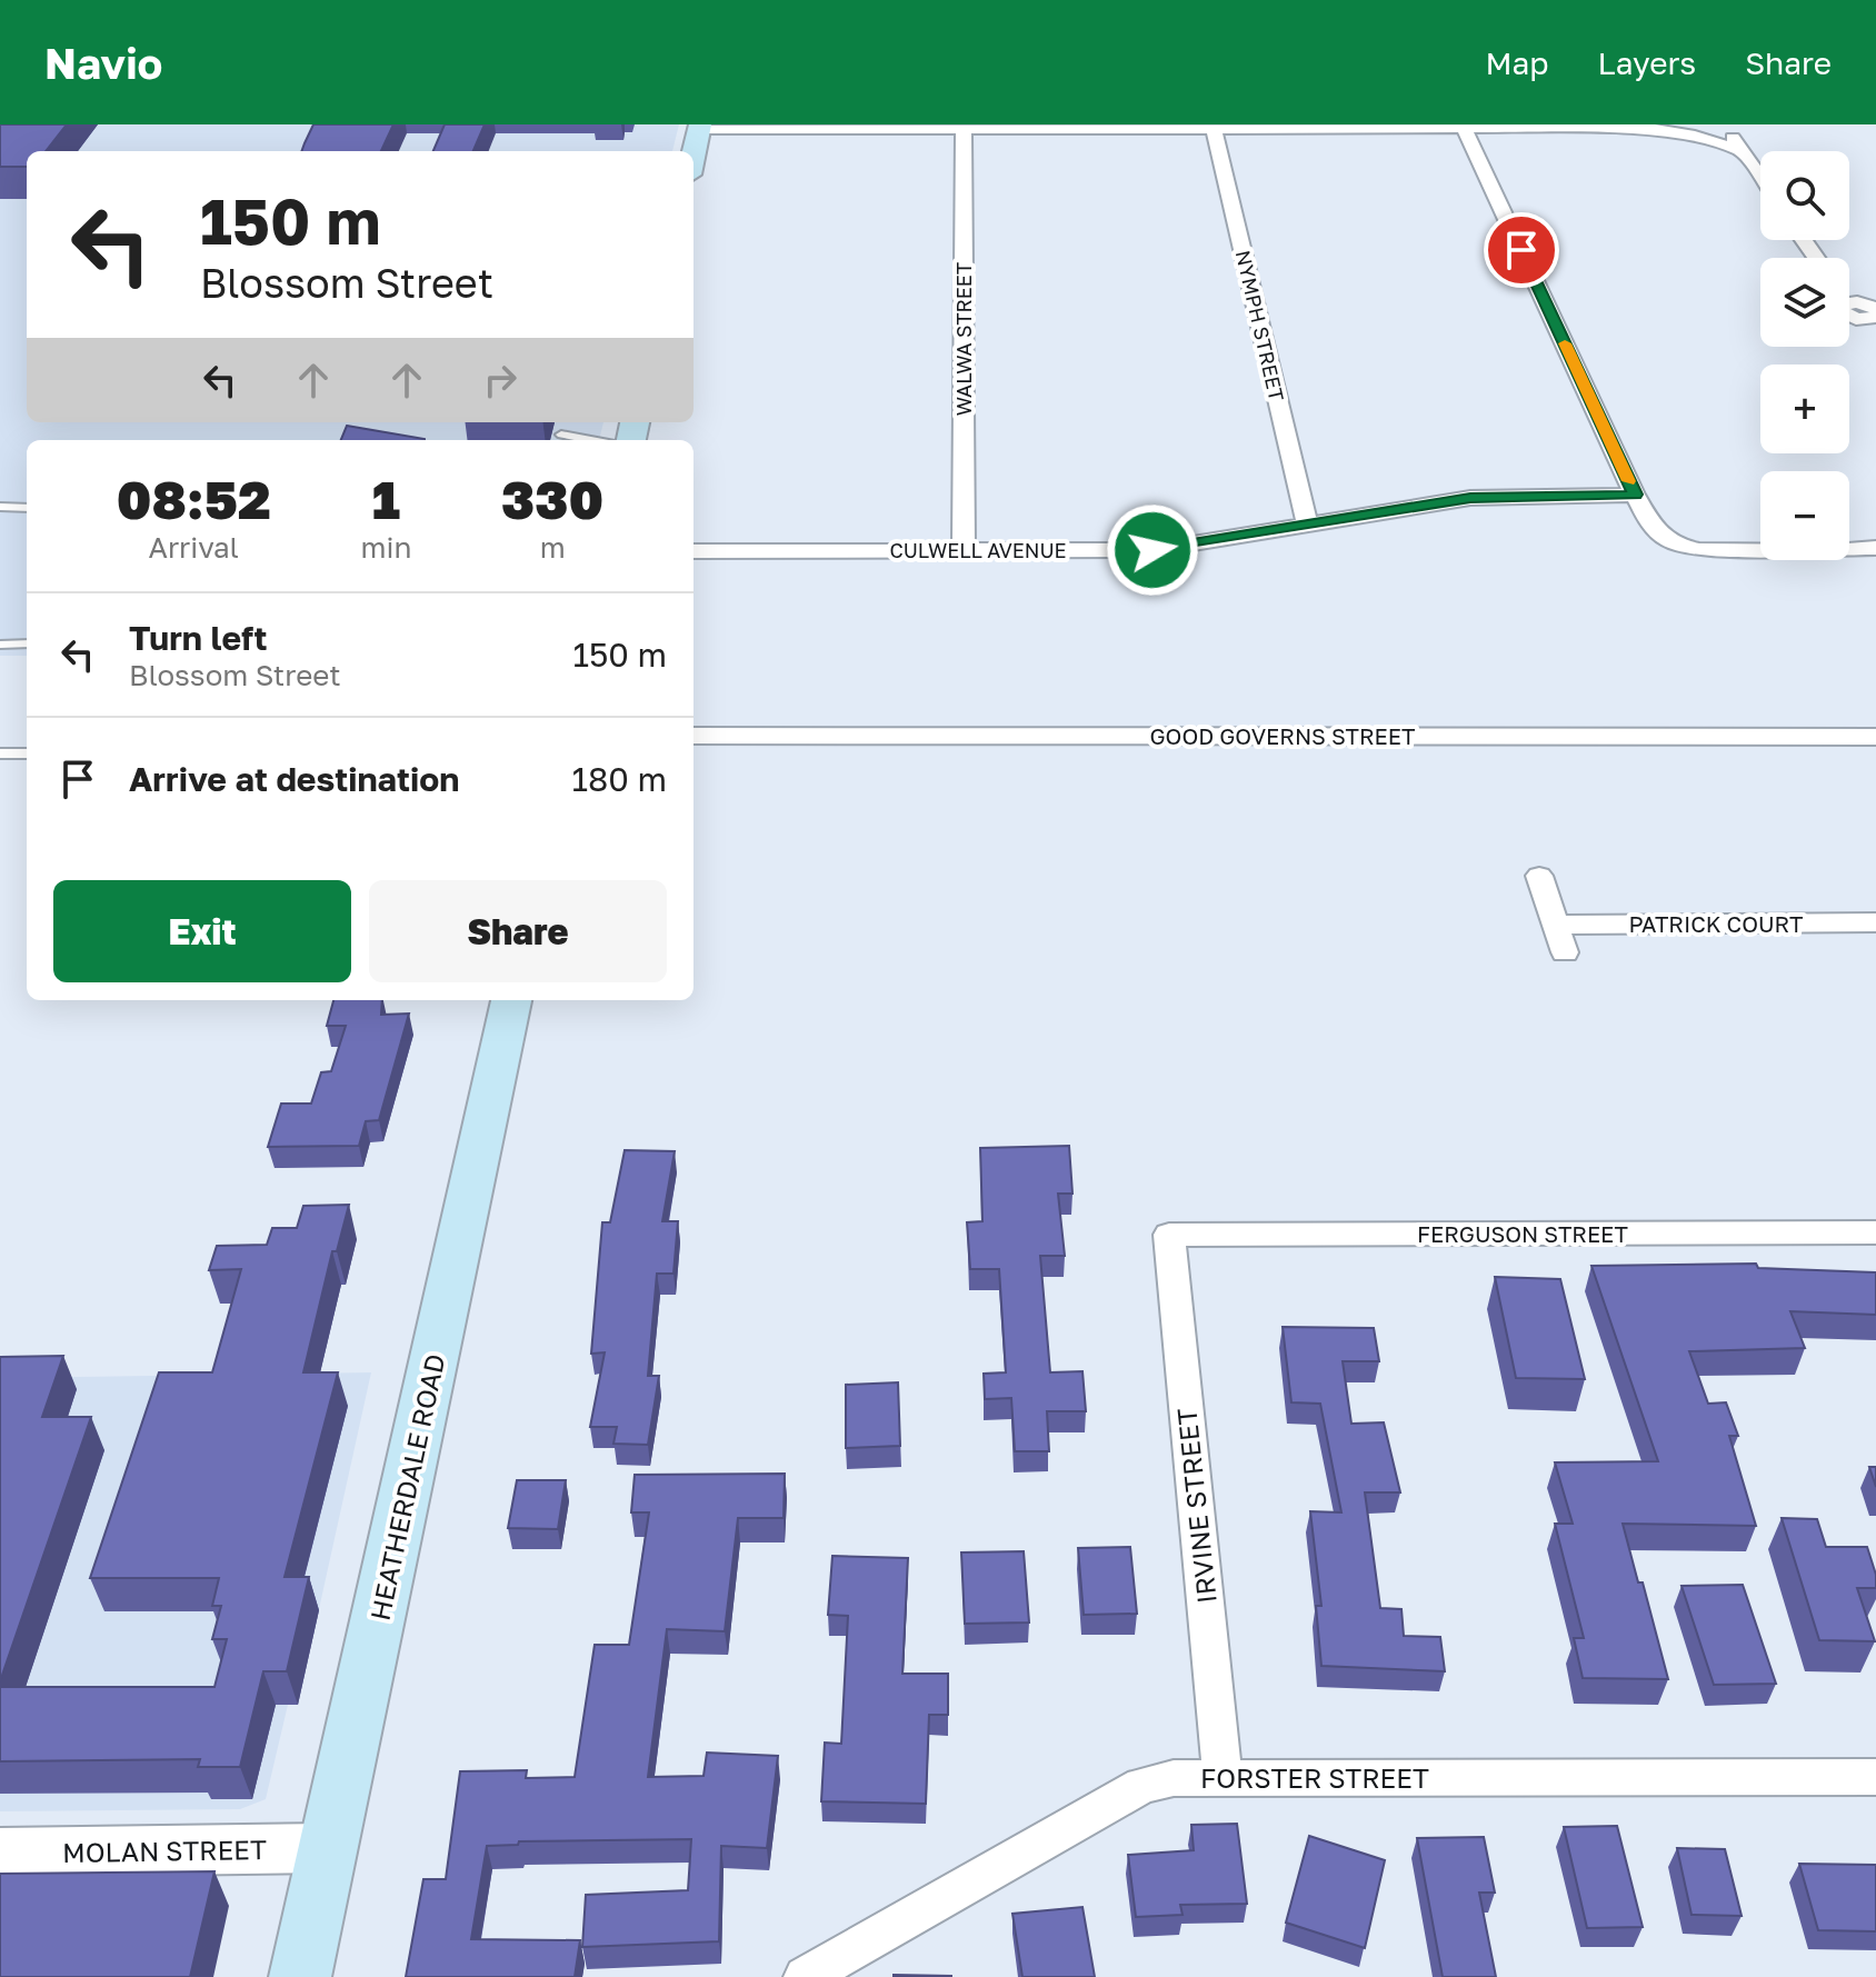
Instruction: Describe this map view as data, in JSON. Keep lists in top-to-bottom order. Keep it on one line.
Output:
{"streets":{"main road":["HEATHERDALE ROAD"],"street":["NYMPH STREET","WALWA STREET","CULWELL AVENUE","GOOD GOVERNS STREET","PATRICK COURT","FERGUSON STREET","IRVINE STREET","FORSTER STREET","MOLAN STREET"]},"crossings":[["NYMPH STREET","CULWELL AVENUE"],["WALWA STREET","CULWELL AVENUE"],["FERGUSON STREET","IRVINE STREET"],["HEATHERDALE ROAD","MOLAN STREET"],["IRVINE STREET","FORSTER STREET"]],"page":{"header":"Navio","nav":["Map","Layers","Share"],"map_buttons":["+","−"],"turn":["150 m","Blossom Street"],"eta":["08:52","Arrival","1","min","330","m"],"list":[{"name":"Turn left","note":"Blossom Street","value":"150 m"},{"name":"Arrive at destination","value":"180 m"}],"buttons":["Exit","Share"]}}
